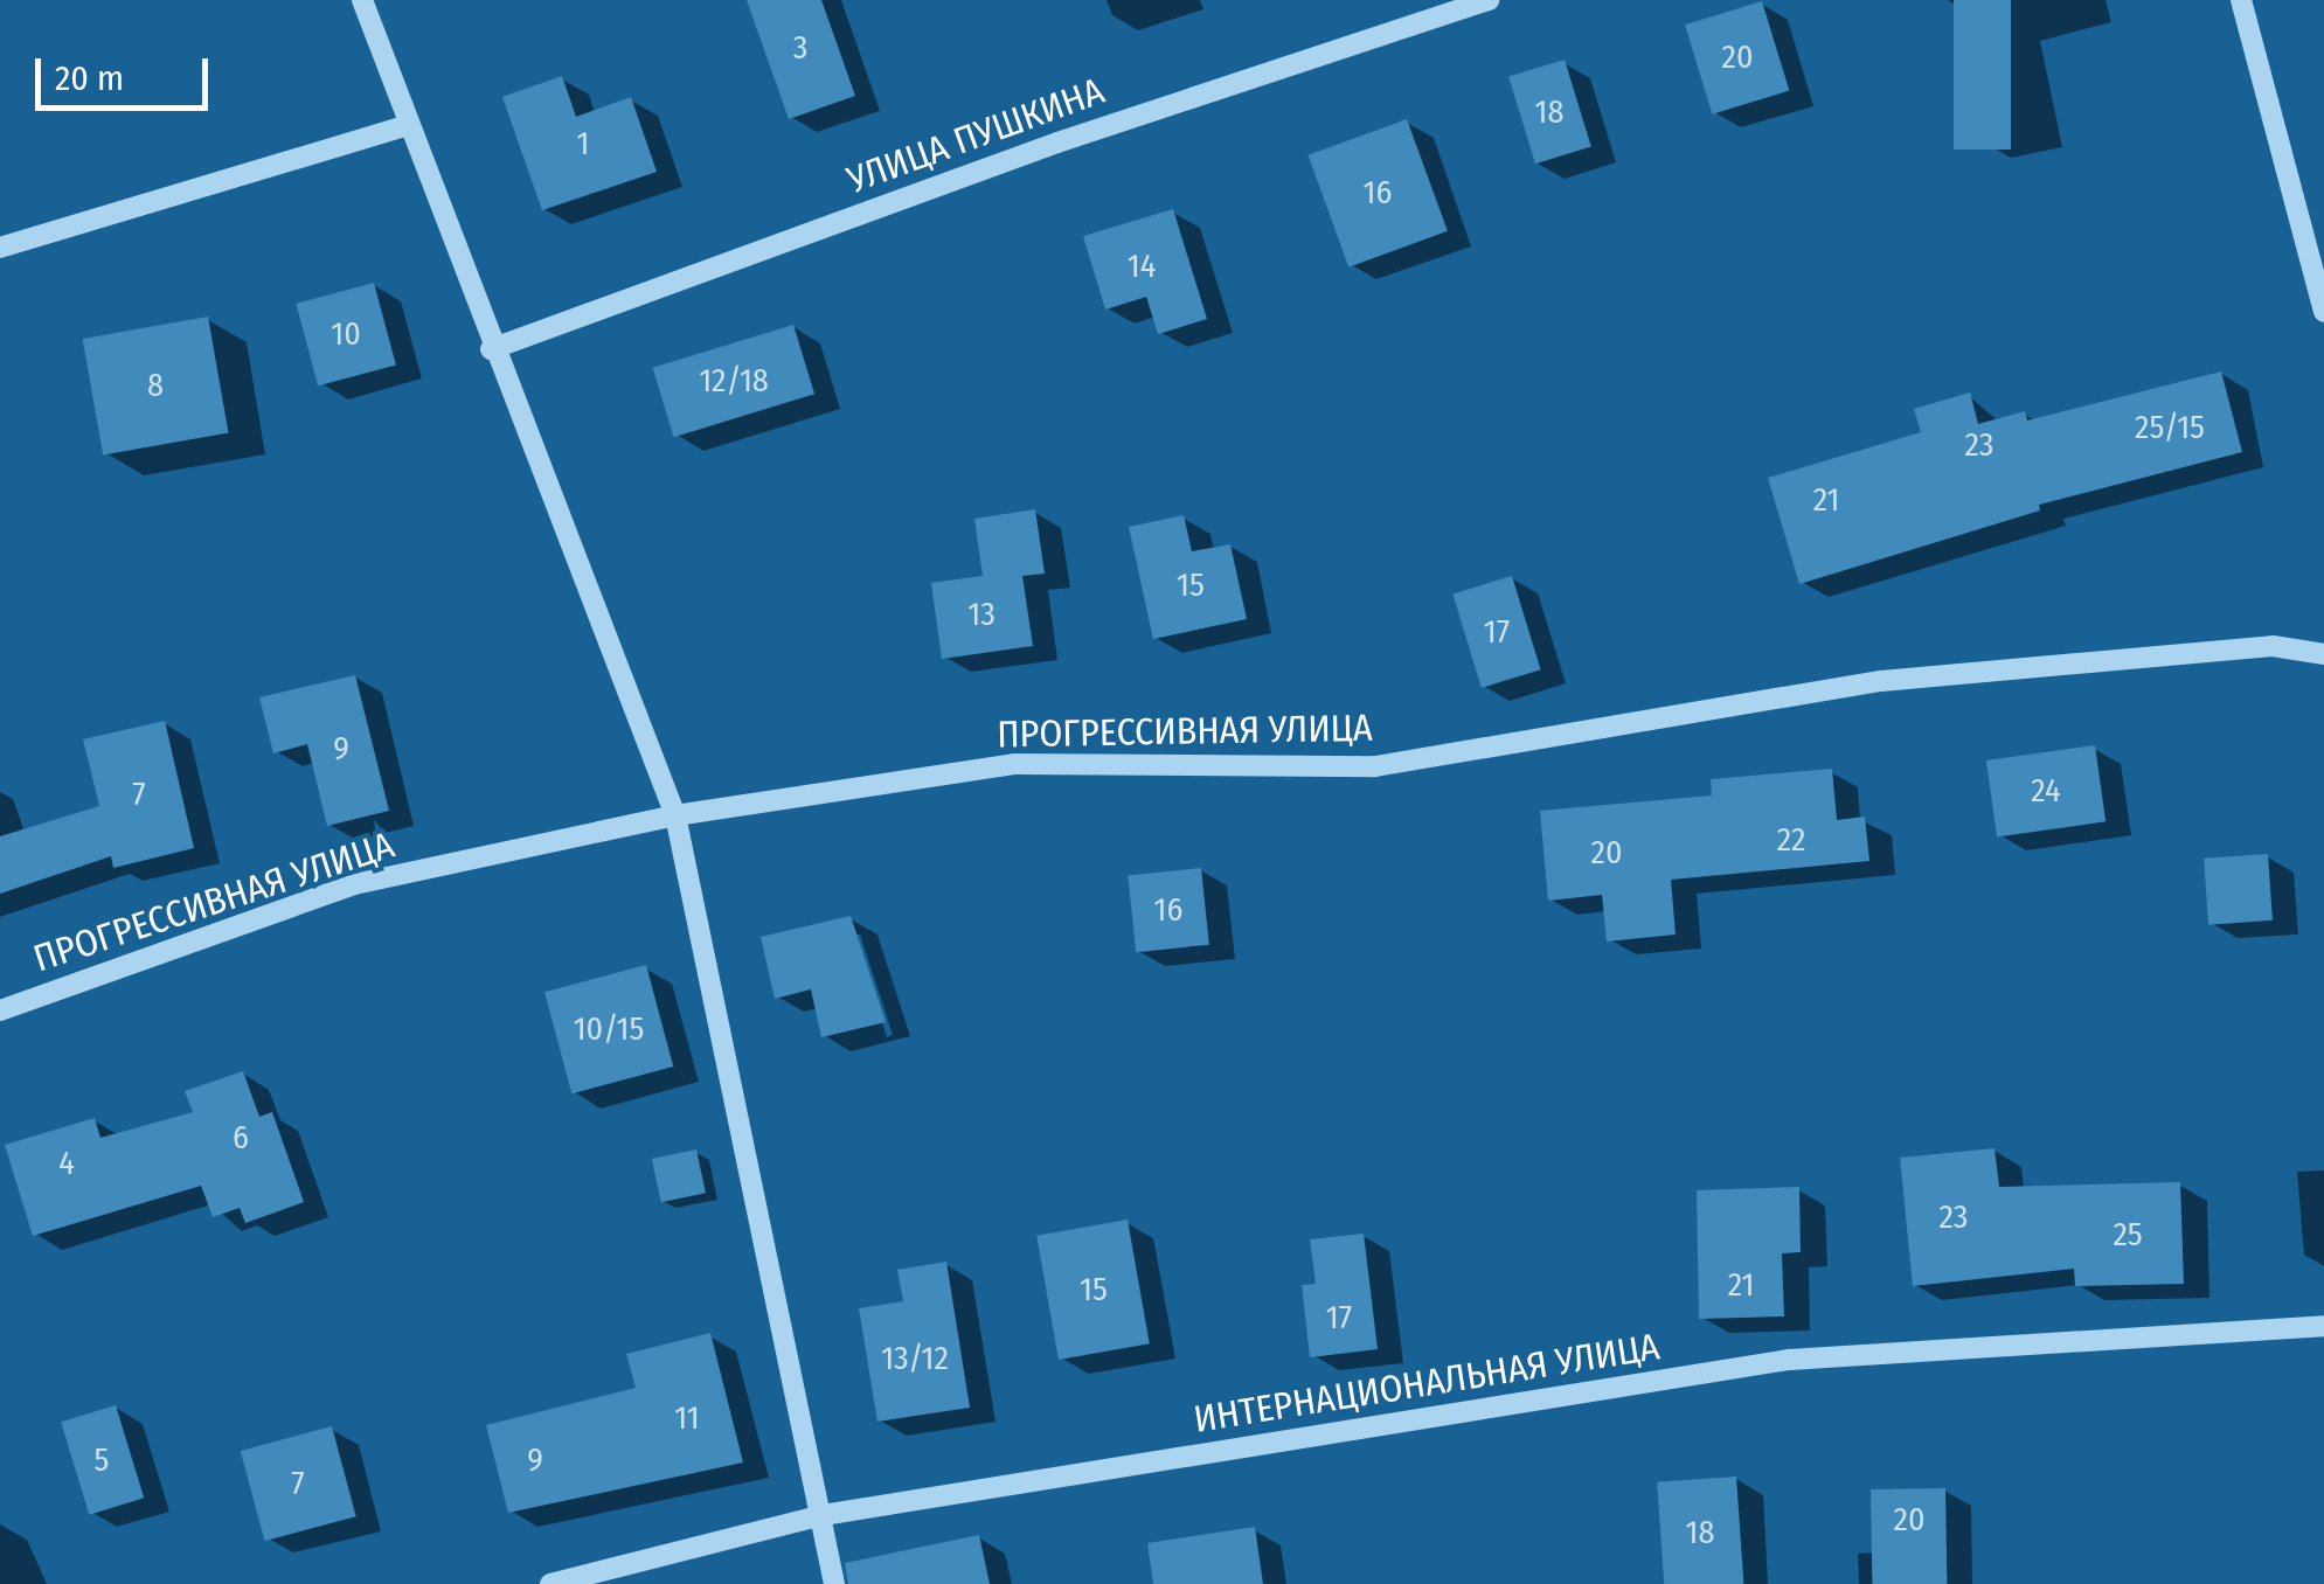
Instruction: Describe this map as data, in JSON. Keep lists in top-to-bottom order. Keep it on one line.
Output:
{"streets":{"street":["УЛИЦА ПУШКИНА","ПРОГРЕССИВНАЯ УЛИЦА","ИНТЕРНАЦИОНАЛЬНАЯ УЛИЦА"]},"house_numbers":["3","20","18","1","16","14","10","12/18","8","25/15","23","21","15","13","17","9","24","7","22","20","16","10/15","6","4","23","25","21","15","17","13/12","11","5","9","7","20","18"],"scale_bar":"20 m"}
